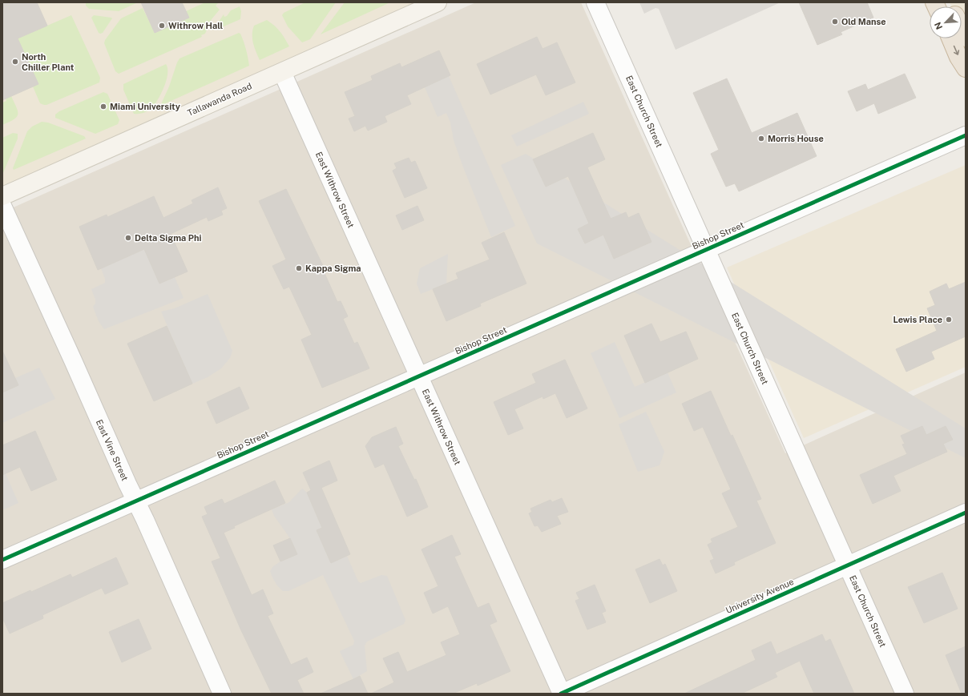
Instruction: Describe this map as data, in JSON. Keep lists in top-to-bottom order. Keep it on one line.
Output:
{"streets":{"street":["Tallawanda Road","East Church Street","East Withrow Street","Bishop Street","East Vine Street","University Avenue"]},"crossings":[["Tallawanda Road","East Withrow Street"],["East Church Street","Bishop Street"],["East Church Street","University Avenue"],["East Withrow Street","Bishop Street"],["East Withrow Street","University Avenue"],["Bishop Street","East Vine Street"]],"places":["Old Manse","Withrow Hall","North Chiller Plant","Miami University","Morris House","Delta Sigma Phi","Kappa Sigma","Lewis Place"],"north":"bottom left"}
